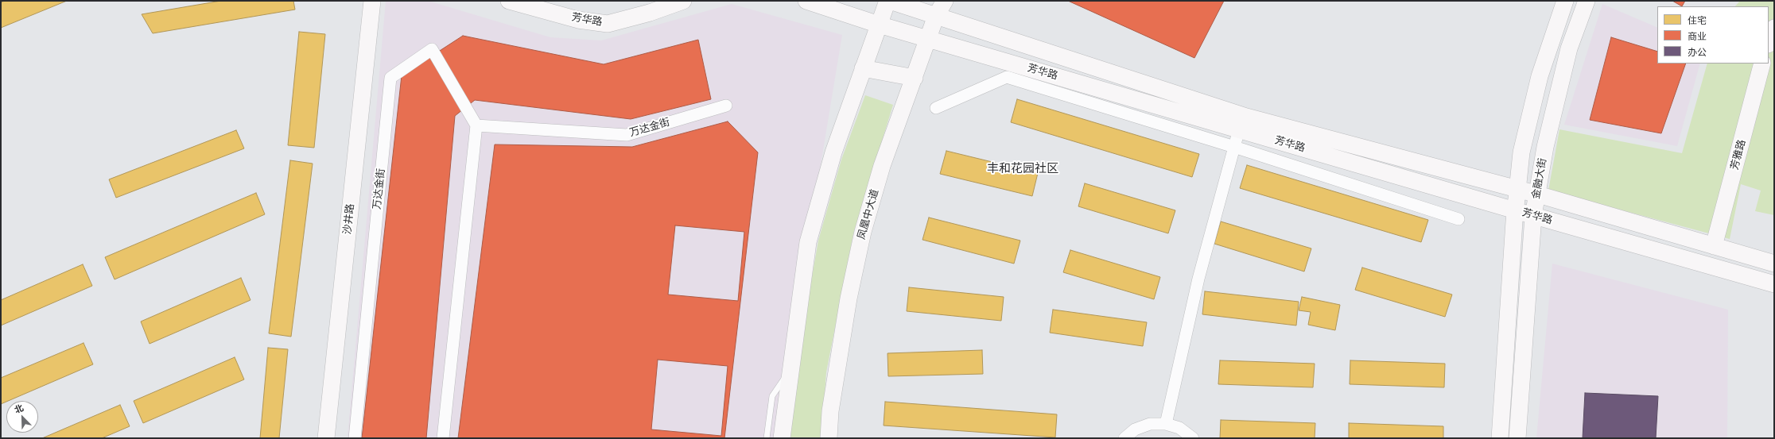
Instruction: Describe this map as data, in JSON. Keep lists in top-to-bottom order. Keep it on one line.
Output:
{"streets":{"street":["芳华路","万达金街","芳雅路","金融大街","凤凰中大道","沙井路"]},"crossings":[["芳华路","芳雅路"],["芳华路","金融大街"],["芳华路","凤凰中大道"]],"districts":["丰和花园社区"],"legend":["住宅","商业","办公"],"north":"top left"}
